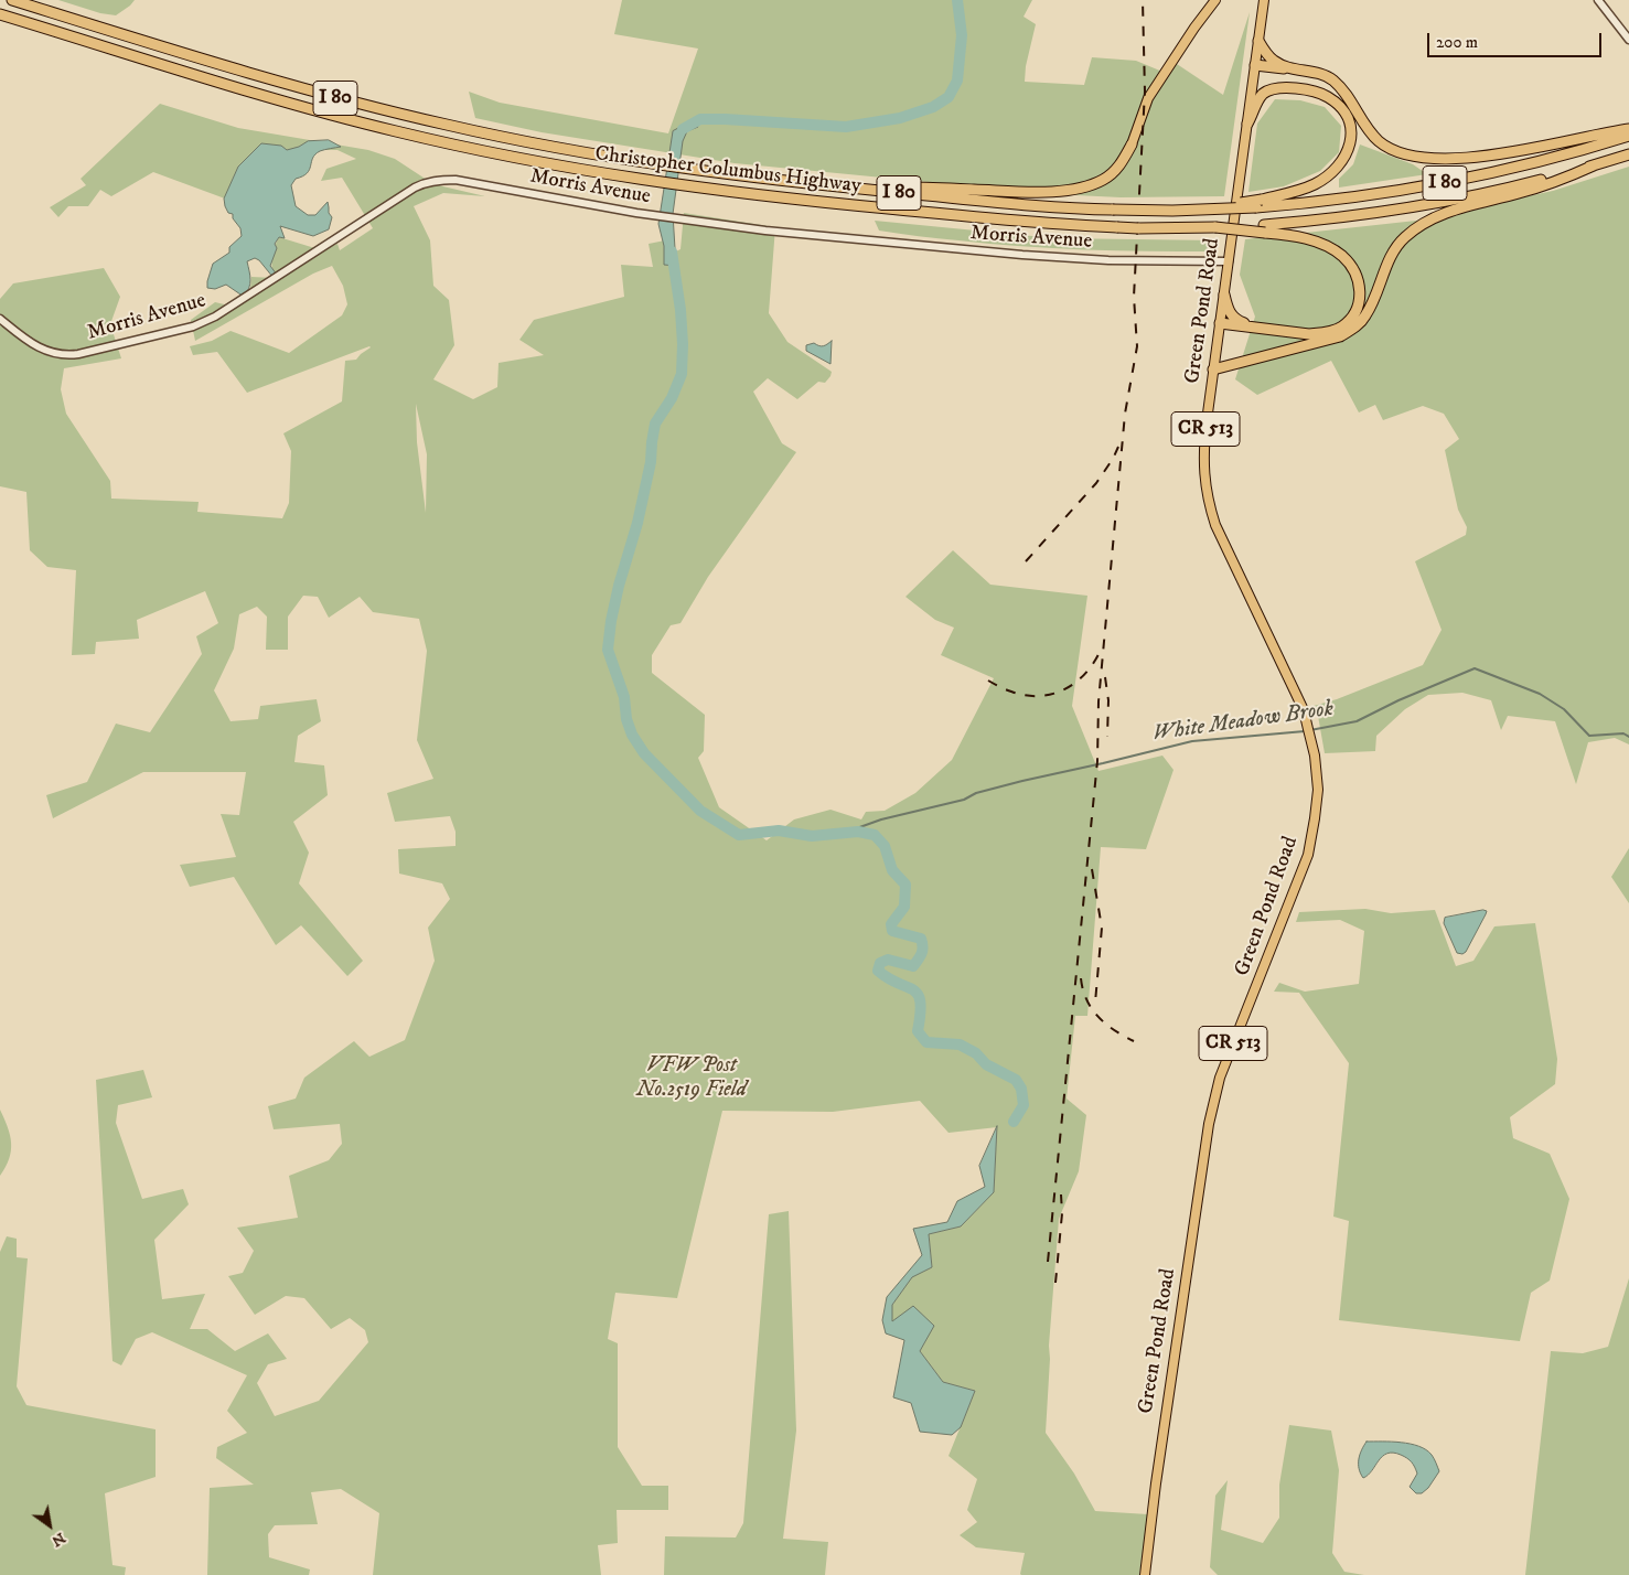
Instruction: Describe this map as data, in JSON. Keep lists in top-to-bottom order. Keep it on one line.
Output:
{"streets":{"highway":["I 80","Christopher Columbus Highway"],"main road":["Green Pond Road","CR 513"],"street":["Morris Avenue"]},"crossings":[["I 80","Christopher Columbus Highway"],["Morris Avenue","Green Pond Road"]],"water":["White Meadow Brook"],"parks":["VFW Post No.2519 Field"],"scale_bar":"200 m","north":"bottom right"}
